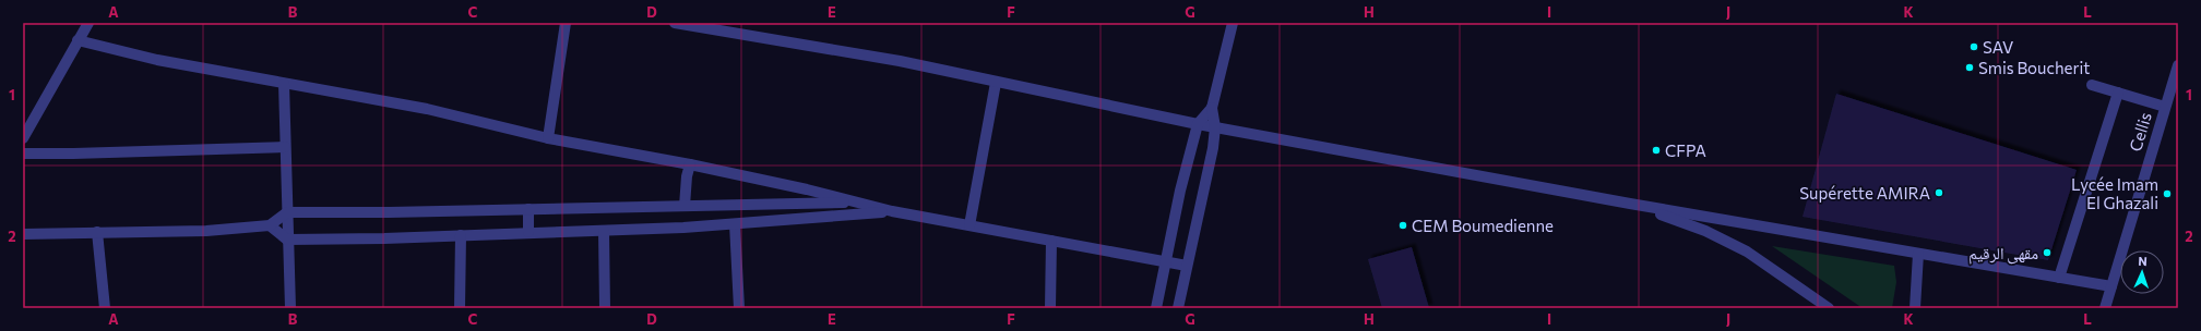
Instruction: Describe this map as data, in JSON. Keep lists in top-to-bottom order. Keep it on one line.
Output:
{"streets":{"street":["Cellis"]},"places":["SAV","Smis Boucherit","CFPA","Supérette AMIRA","Lycée Imam El Ghazali","CEM Boumedienne","مقهى الرقيم"],"north":"top","grid":{"columns":["A","B","C","D","E","F","G","H","I","J","K","L"],"rows":["1","2"]}}
